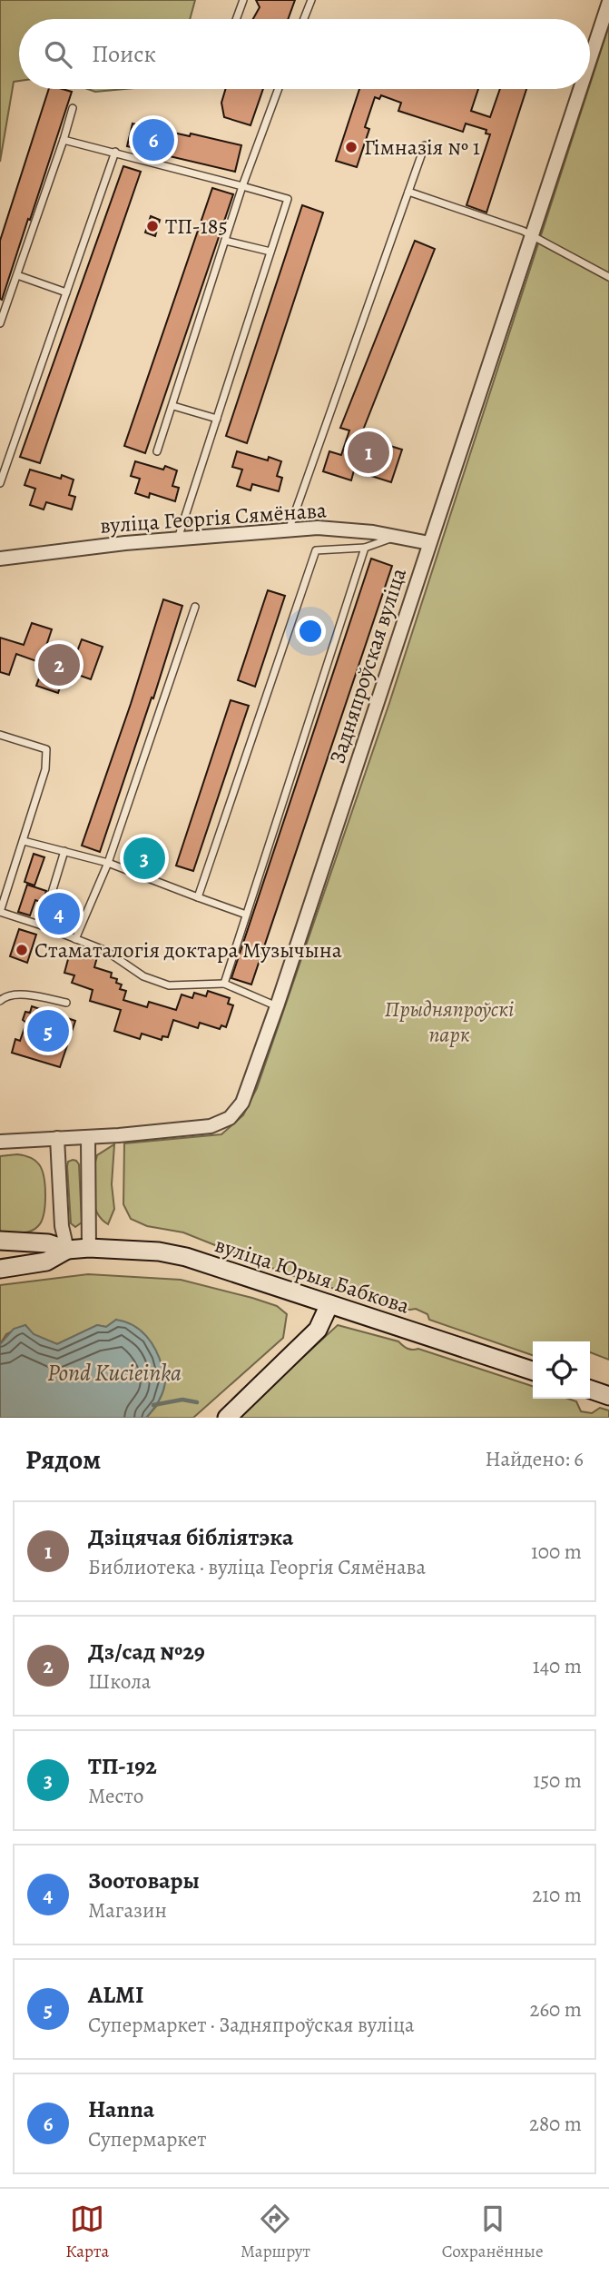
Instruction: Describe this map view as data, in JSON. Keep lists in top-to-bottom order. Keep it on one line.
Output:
{"streets":{"main road":["вуліца Юрыя Бабкова"],"street":["вуліца Георгія Сямёнава","Задняпроўская вуліца"]},"crossings":[["вуліца Георгія Сямёнава","Задняпроўская вуліца"]],"water":["Pond Kucieinka"],"parks":["Прыдняпроўскі парк"],"places":["Гімназія № 1","ТП-185","Стаматалогія доктара Музычына"],"page":{"search":"Поиск","pins":["6","1","2","3","4","5"],"heading":["Рядом","Найдено: 6"],"list":[{"mark":"1","name":"Дзіцячая бібліятэка","note":"Библиотека · вуліца Георгія Сямёнава","value":"100 m"},{"mark":"2","name":"Дз/сад №29","note":"Школа","value":"140 m"},{"mark":"3","name":"ТП-192","note":"Место","value":"150 m"},{"mark":"4","name":"Зоотовары","note":"Магазин","value":"210 m"},{"mark":"5","name":"ALMI","note":"Супермаркет · Задняпроўская вуліца","value":"260 m"},{"mark":"6","name":"Hanna","note":"Супермаркет","value":"280 m"}],"nav":["Карта","Маршрут","Сохранённые"]}}
